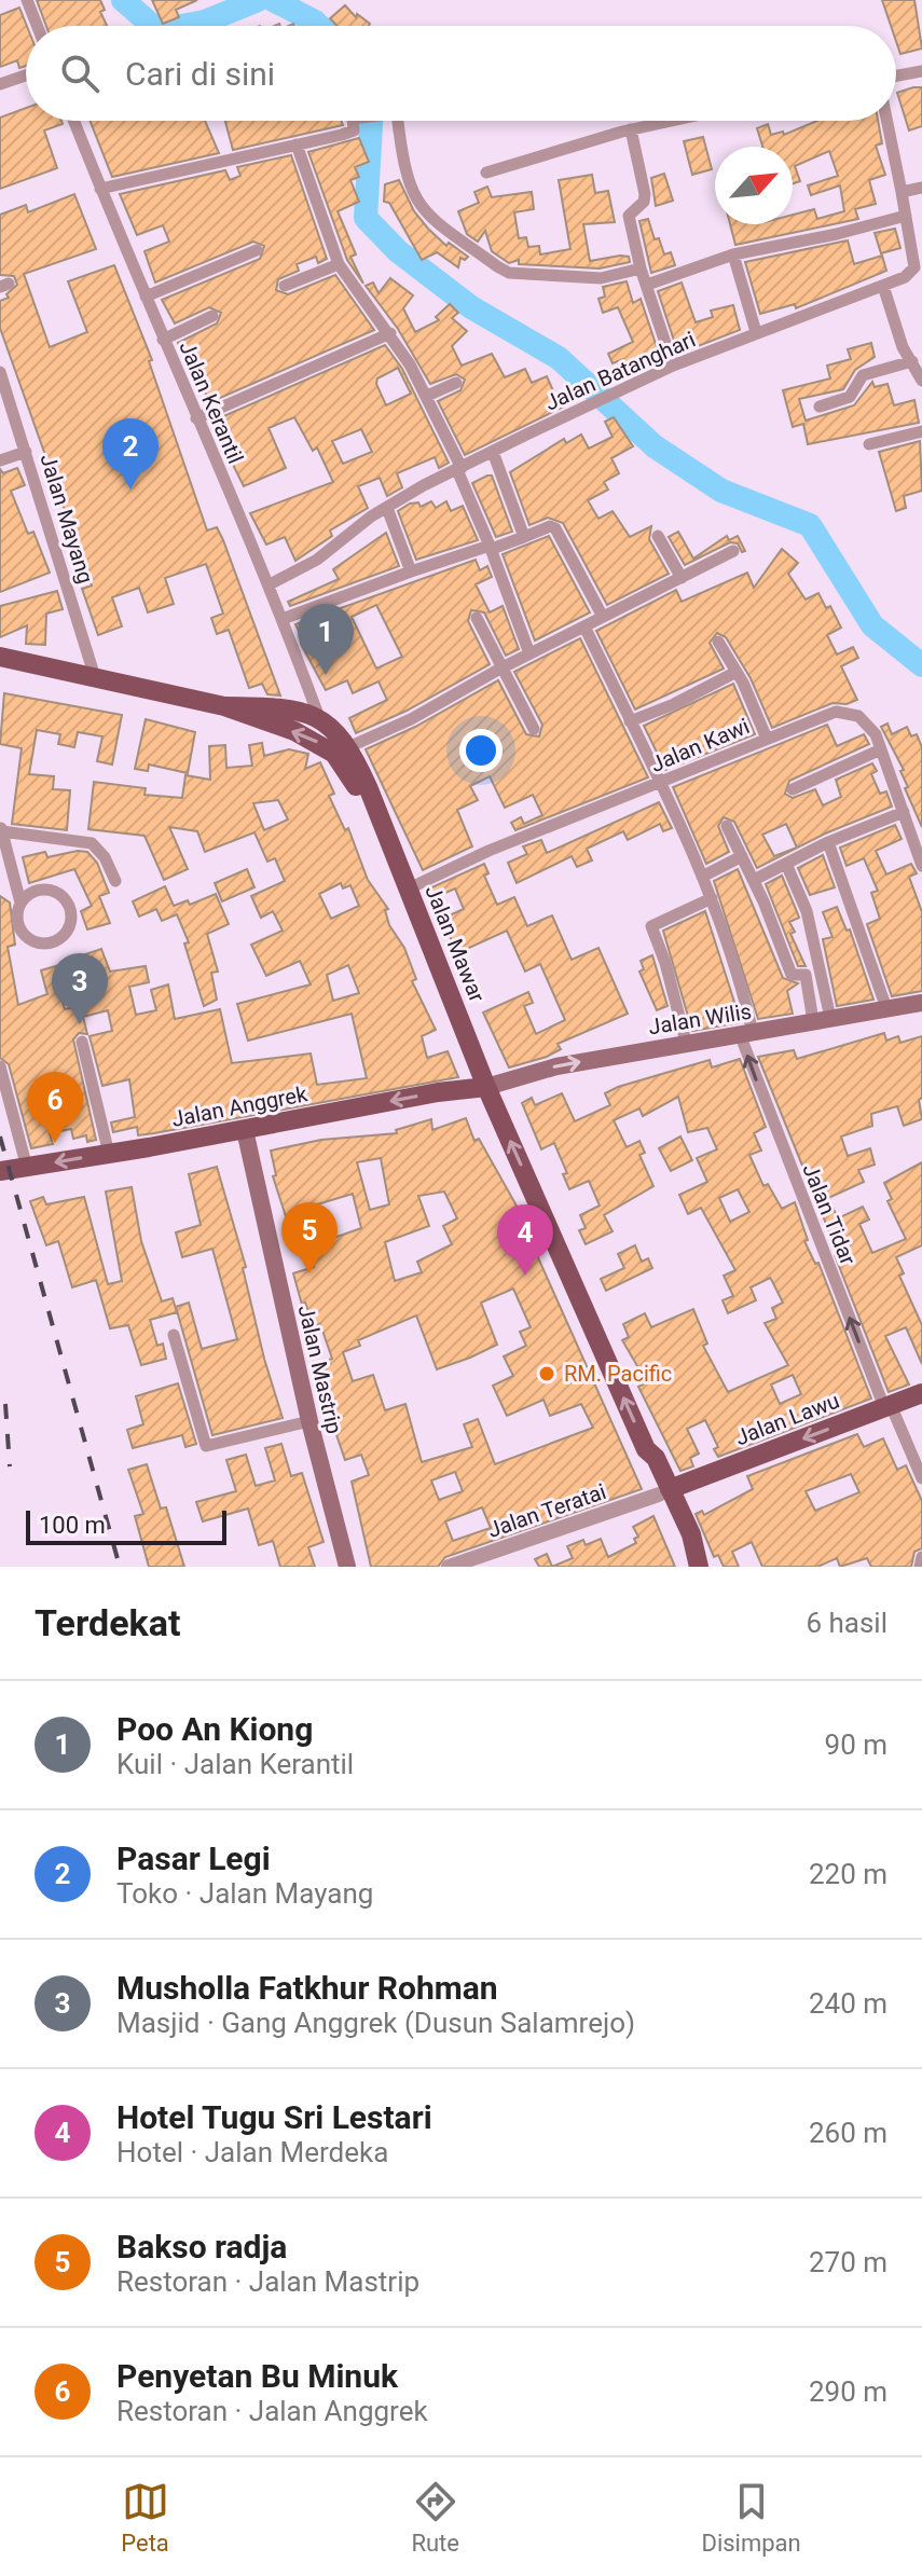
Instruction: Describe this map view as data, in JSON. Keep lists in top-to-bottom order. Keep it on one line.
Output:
{"streets":{"main road":["Jalan Mawar","Jalan Wilis","Jalan Anggrek","Jalan Mastrip","Jalan Lawu"],"street":["Jalan Batanghari","Jalan Kerantil","Jalan Mayang","Jalan Kawi","Jalan Tidar","Jalan Teratai"]},"crossings":[["Jalan Batanghari","Jalan Kerantil"],["Jalan Kerantil","Jalan Mawar"],["Jalan Mayang","Jalan Mawar"],["Jalan Kawi","Jalan Mawar"],["Jalan Kawi","Jalan Tidar"],["Jalan Mawar","Jalan Wilis"],["Jalan Mawar","Jalan Anggrek"],["Jalan Mawar","Jalan Lawu"],["Jalan Mawar","Jalan Teratai"],["Jalan Wilis","Jalan Anggrek"],["Jalan Wilis","Jalan Tidar"],["Jalan Anggrek","Jalan Mastrip"],["Jalan Tidar","Jalan Lawu"],["Jalan Lawu","Jalan Teratai"]],"one_way":["Jalan Mawar","Jalan Wilis","Jalan Anggrek","Jalan Tidar","Jalan Lawu"],"places":["RM. Pacific"],"scale_bar":"100 m","north":"top right","page":{"search":"Cari di sini","pins":["2","1","3","6","5","4"],"scale":"100 m","heading":["Terdekat","6 hasil"],"list":[{"mark":"1","name":"Poo An Kiong","note":"Kuil · Jalan Kerantil","value":"90 m"},{"mark":"2","name":"Pasar Legi","note":"Toko · Jalan Mayang","value":"220 m"},{"mark":"3","name":"Musholla Fatkhur Rohman","note":"Masjid · Gang Anggrek (Dusun Salamrejo)","value":"240 m"},{"mark":"4","name":"Hotel Tugu Sri Lestari","note":"Hotel · Jalan Merdeka","value":"260 m"},{"mark":"5","name":"Bakso radja","note":"Restoran · Jalan Mastrip","value":"270 m"},{"mark":"6","name":"Penyetan Bu Minuk","note":"Restoran · Jalan Anggrek","value":"290 m"}],"nav":["Peta","Rute","Disimpan"]}}
